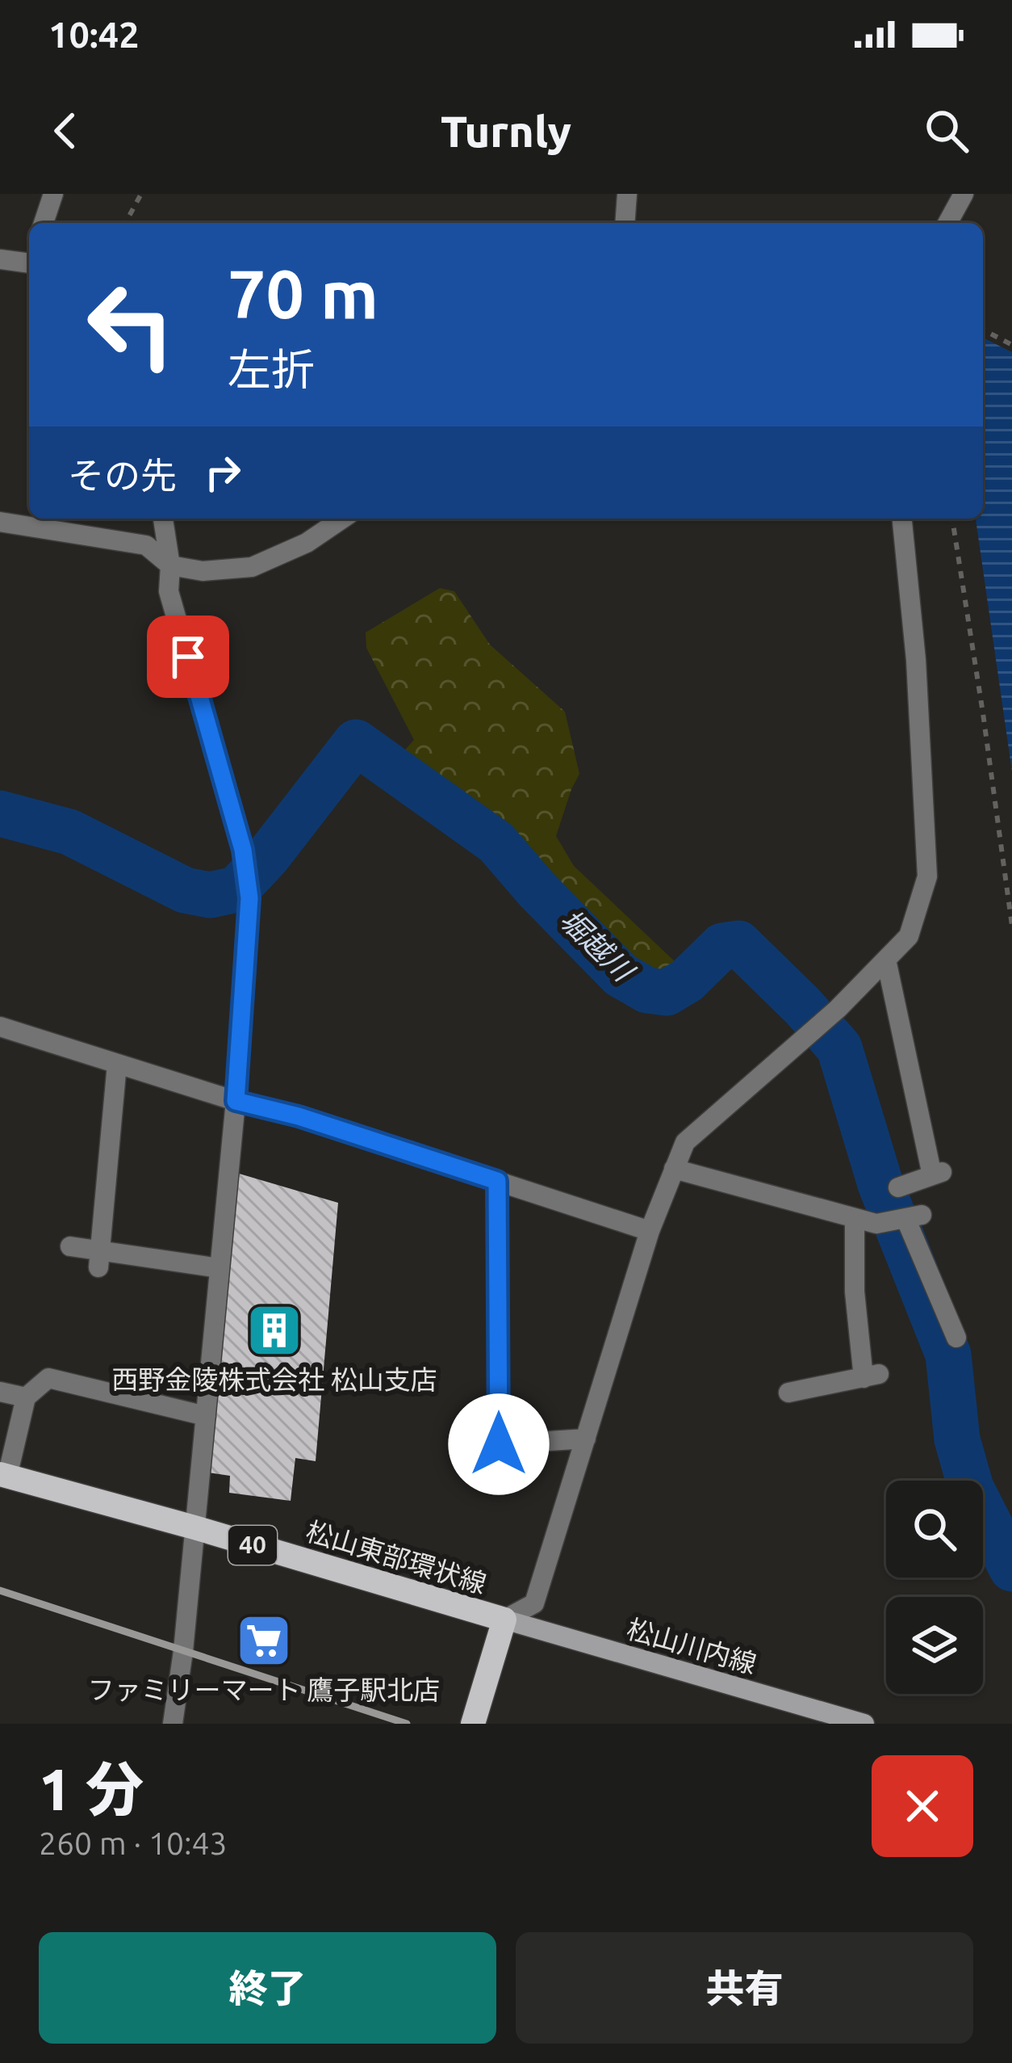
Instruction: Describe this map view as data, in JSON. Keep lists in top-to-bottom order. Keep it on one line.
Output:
{"streets":{"main road":["40","松山東部環状線","松山川内線"]},"crossings":[["松山東部環状線","松山川内線"]],"water":["堀越川"],"places":{"building":["西野金陵株式会社 松山支店"],"supermarket":["ファミリーマート 鷹子駅北店"]},"page":{"status":"10:42","header":"Turnly","turn":["70 m","左折"],"then":"その先","heading":["1 分","260 m · 10:43"],"buttons":["終了","共有"]}}
